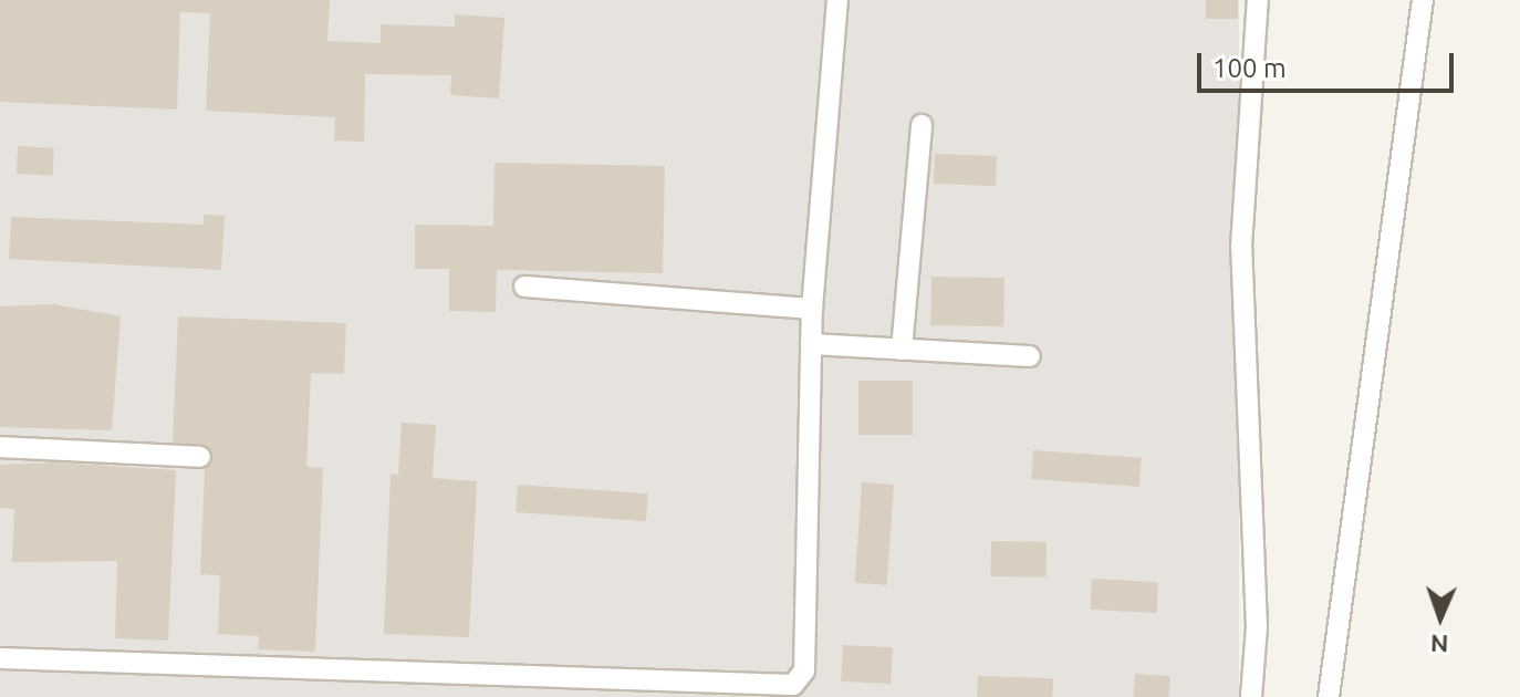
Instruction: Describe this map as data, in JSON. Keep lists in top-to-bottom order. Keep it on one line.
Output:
{"scale_bar":"100 m","north":"bottom"}
